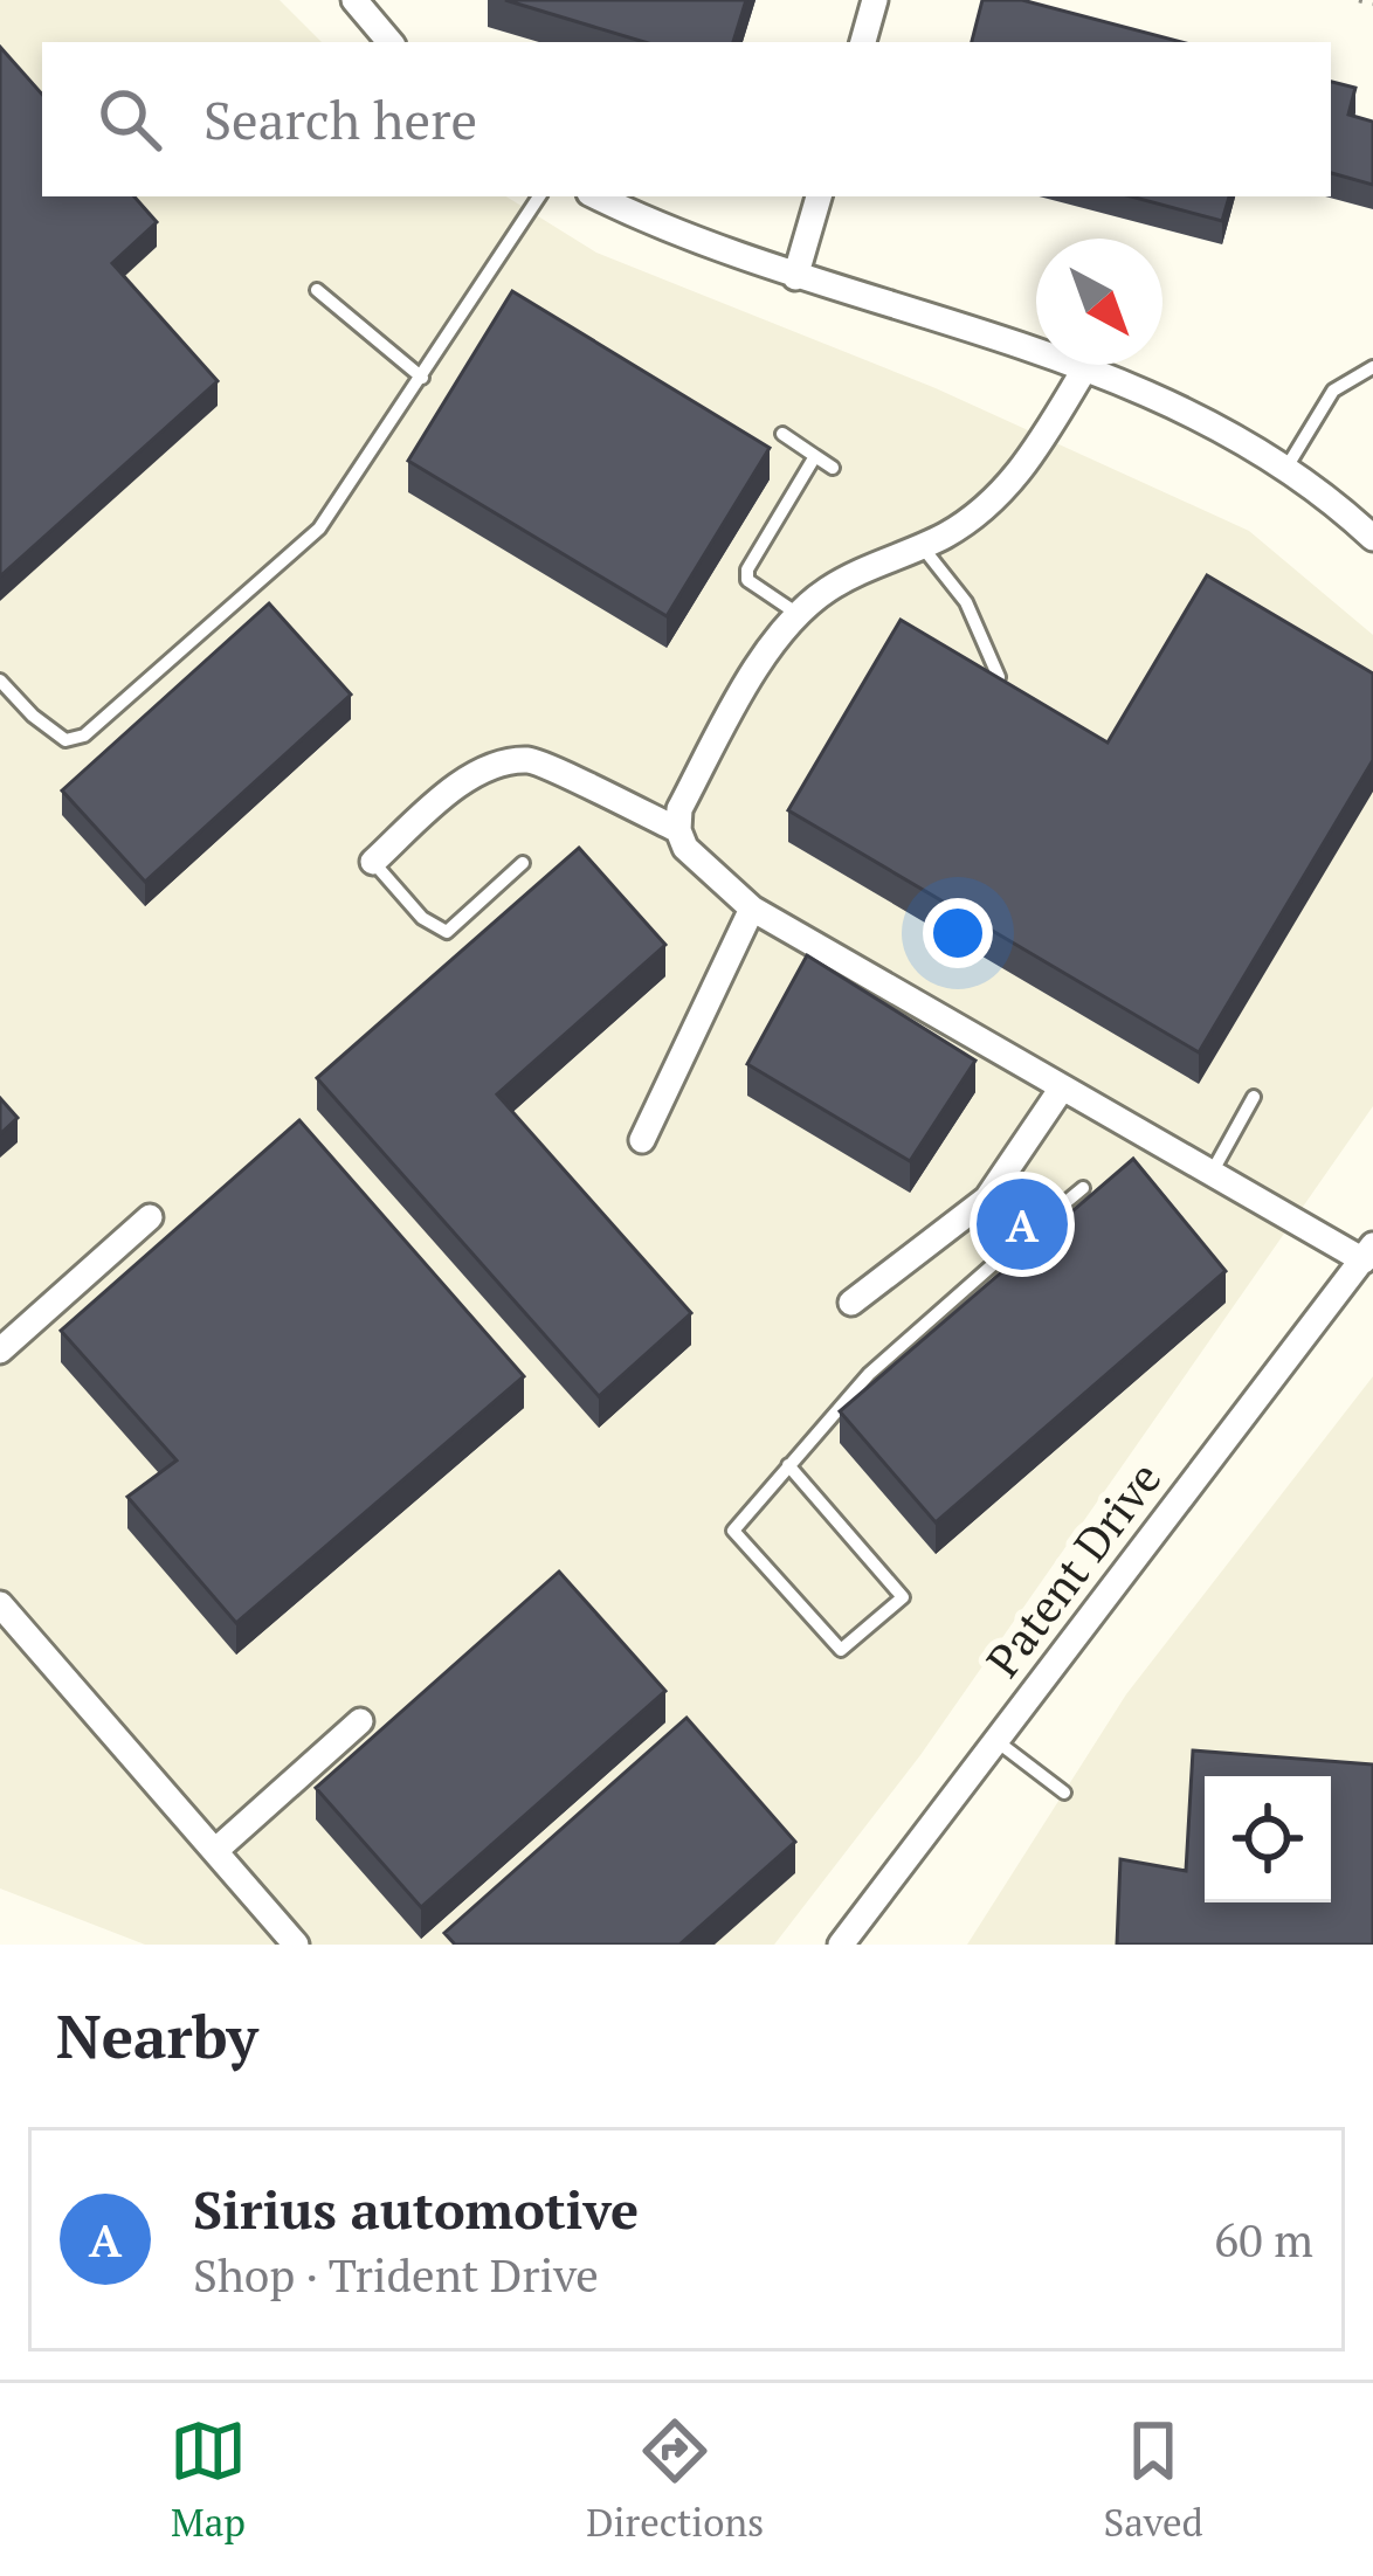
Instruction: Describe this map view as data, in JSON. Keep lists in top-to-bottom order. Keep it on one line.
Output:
{"streets":{"street":["Patent Drive"]},"north":"bottom right","page":{"search":"Search here","pins":"A","heading":"Nearby","list":[{"mark":"A","name":"Sirius automotive","note":"Shop · Trident Drive","value":"60 m"}],"nav":["Map","Directions","Saved"]}}
